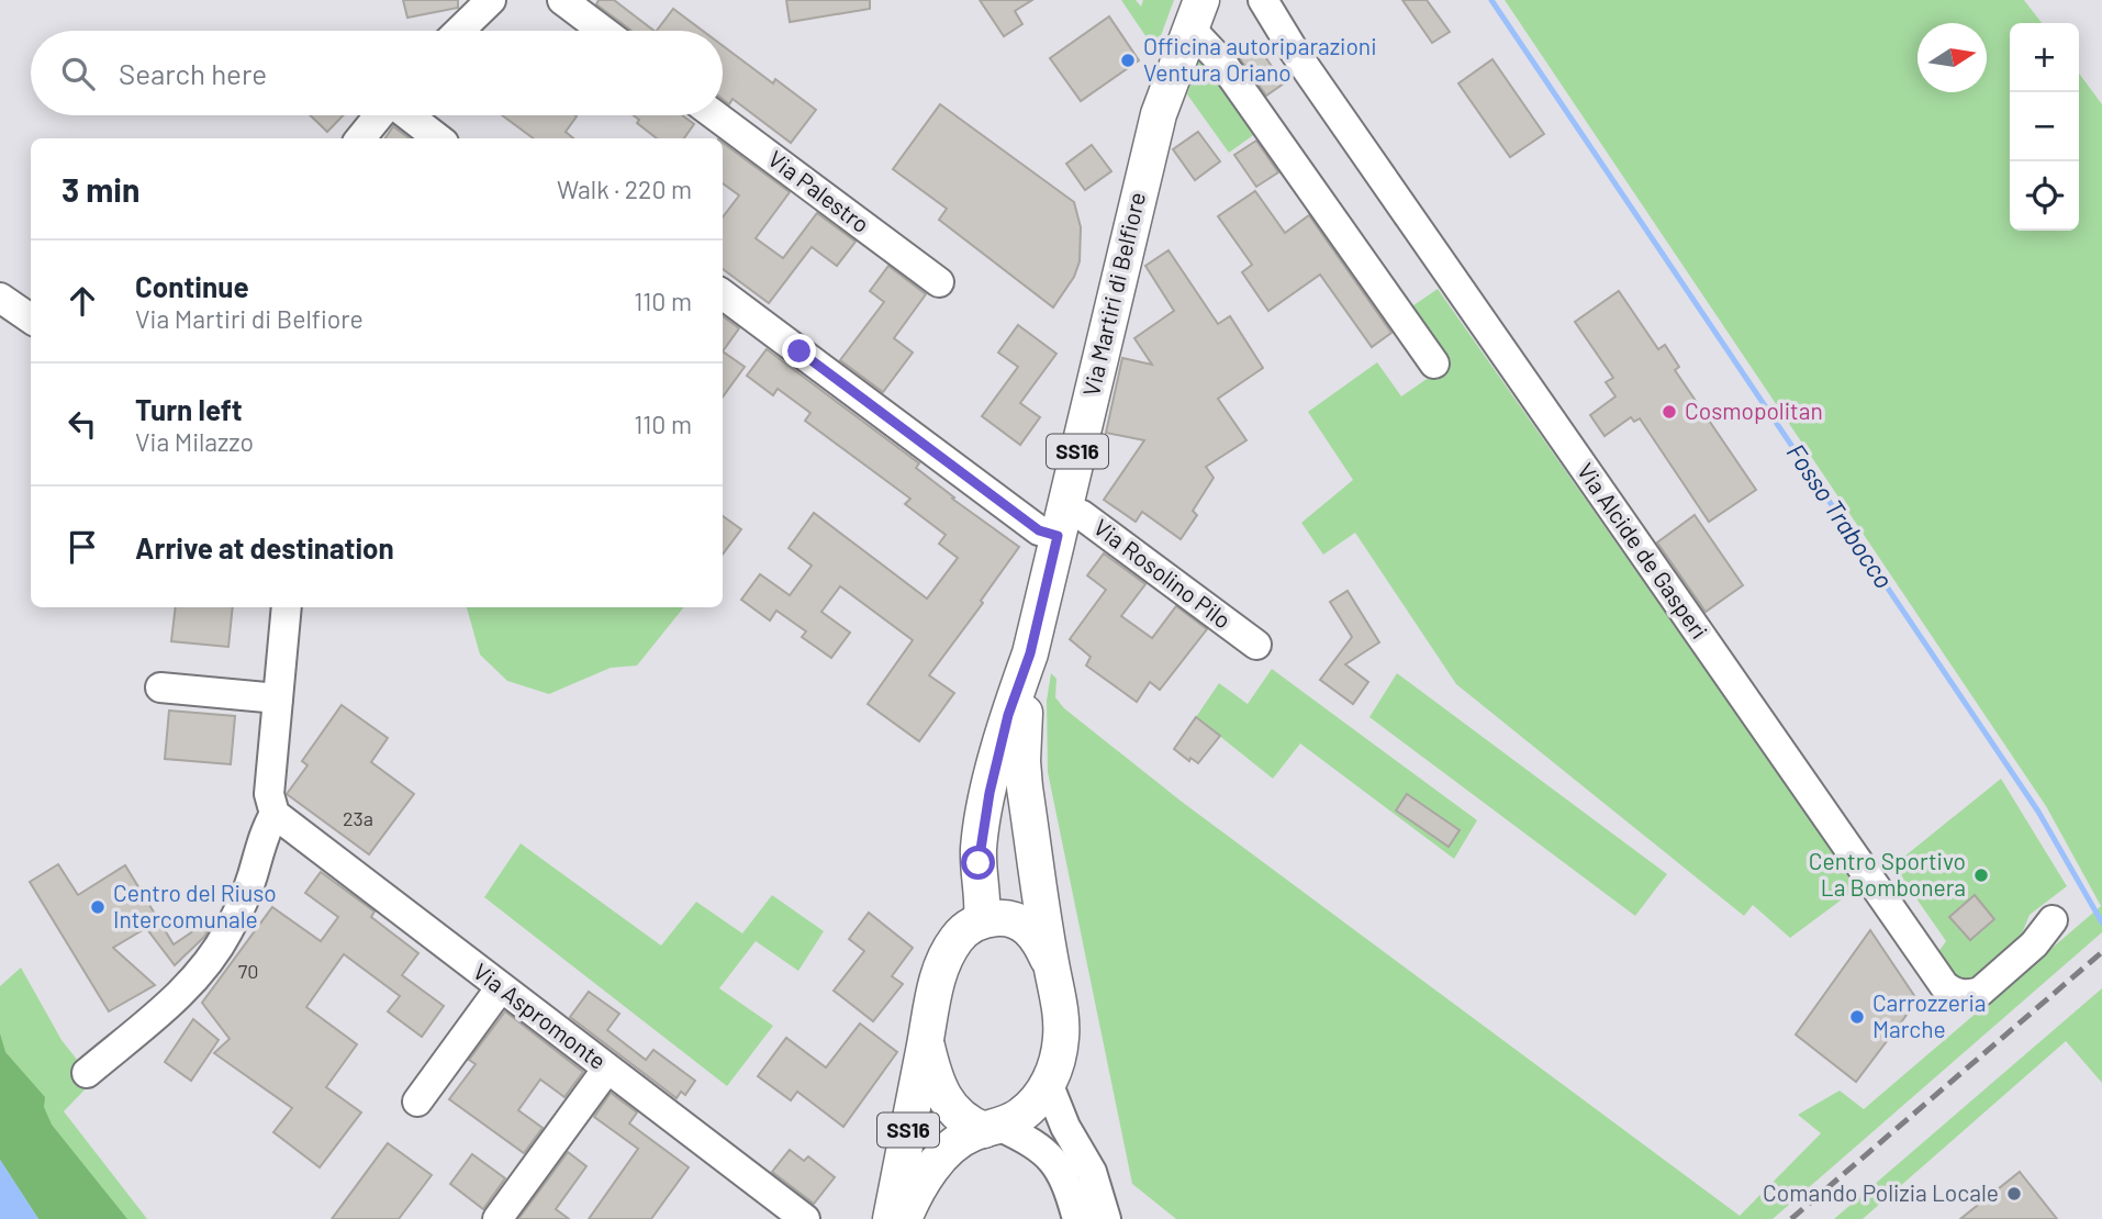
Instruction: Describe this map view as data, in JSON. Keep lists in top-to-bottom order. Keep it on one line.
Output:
{"streets":{"main road":["Via Martiri di Belfiore","SS16"],"street":["Via Palestro","Via Alcide de Gasperi","Via Rosolino Pilo","Via Aspromonte"]},"crossings":[["Via Martiri di Belfiore","SS16"],["Via Martiri di Belfiore","Via Rosolino Pilo"]],"water":["Fosso Trabocco"],"places":["Officina autoriparazioni Ventura Oriano","Cosmopolitan","Centro Sportivo La Bombonera","Centro del Riuso Intercomunale","Carrozzeria Marche","Comando Polizia Locale"],"house_numbers":["23a","70"],"north":"right","page":{"map_buttons":["+","−"],"search":"Search here","heading":["3 min","Walk · 220 m"],"list":[["Continue","Via Martiri di Belfiore","110 m"],["Turn left","Via Milazzo","110 m"],"Arrive at destination"]}}
